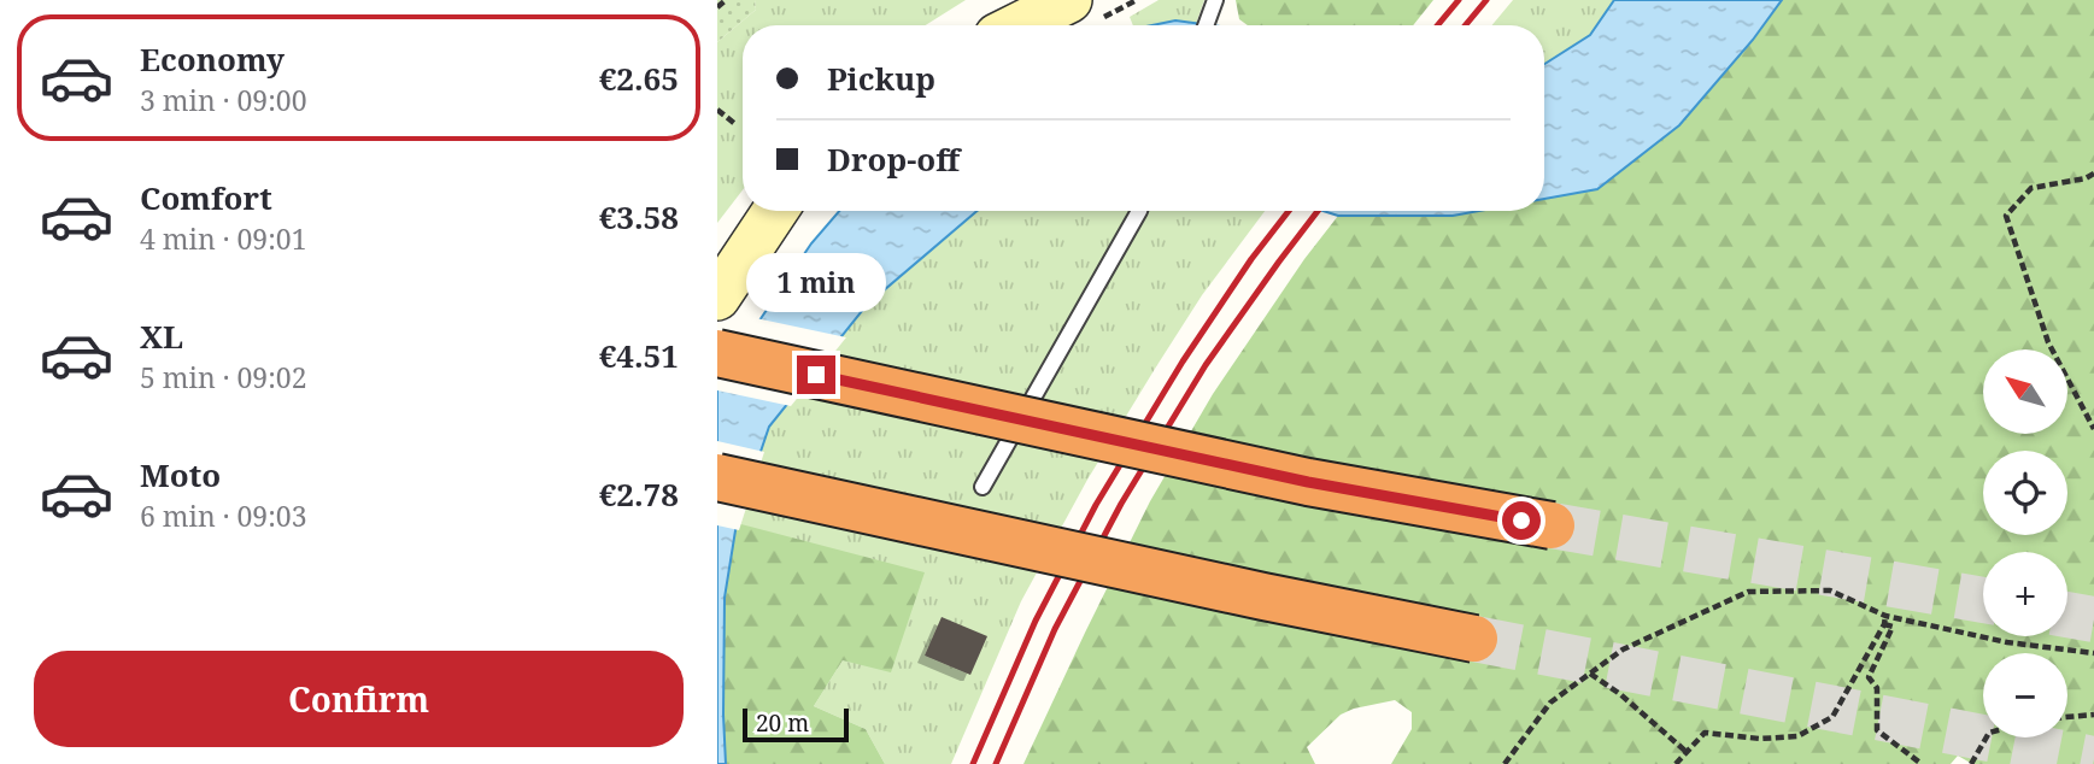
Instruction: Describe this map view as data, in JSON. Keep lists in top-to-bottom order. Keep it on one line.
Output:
{"scale_bar":"20 m","north":"top left","page":{"list":[{"name":"Economy","note":"3 min · 09:00","value":"€2.65"},{"name":"Comfort","note":"4 min · 09:01","value":"€3.58"},{"name":"XL","note":"5 min · 09:02","value":"€4.51"},{"name":"Moto","note":"6 min · 09:03","value":"€2.78"}],"banner":["Pickup","Drop-off"],"bubble":"1 min","map_buttons":["+","−"],"buttons":"Confirm","scale":"20 m"}}
